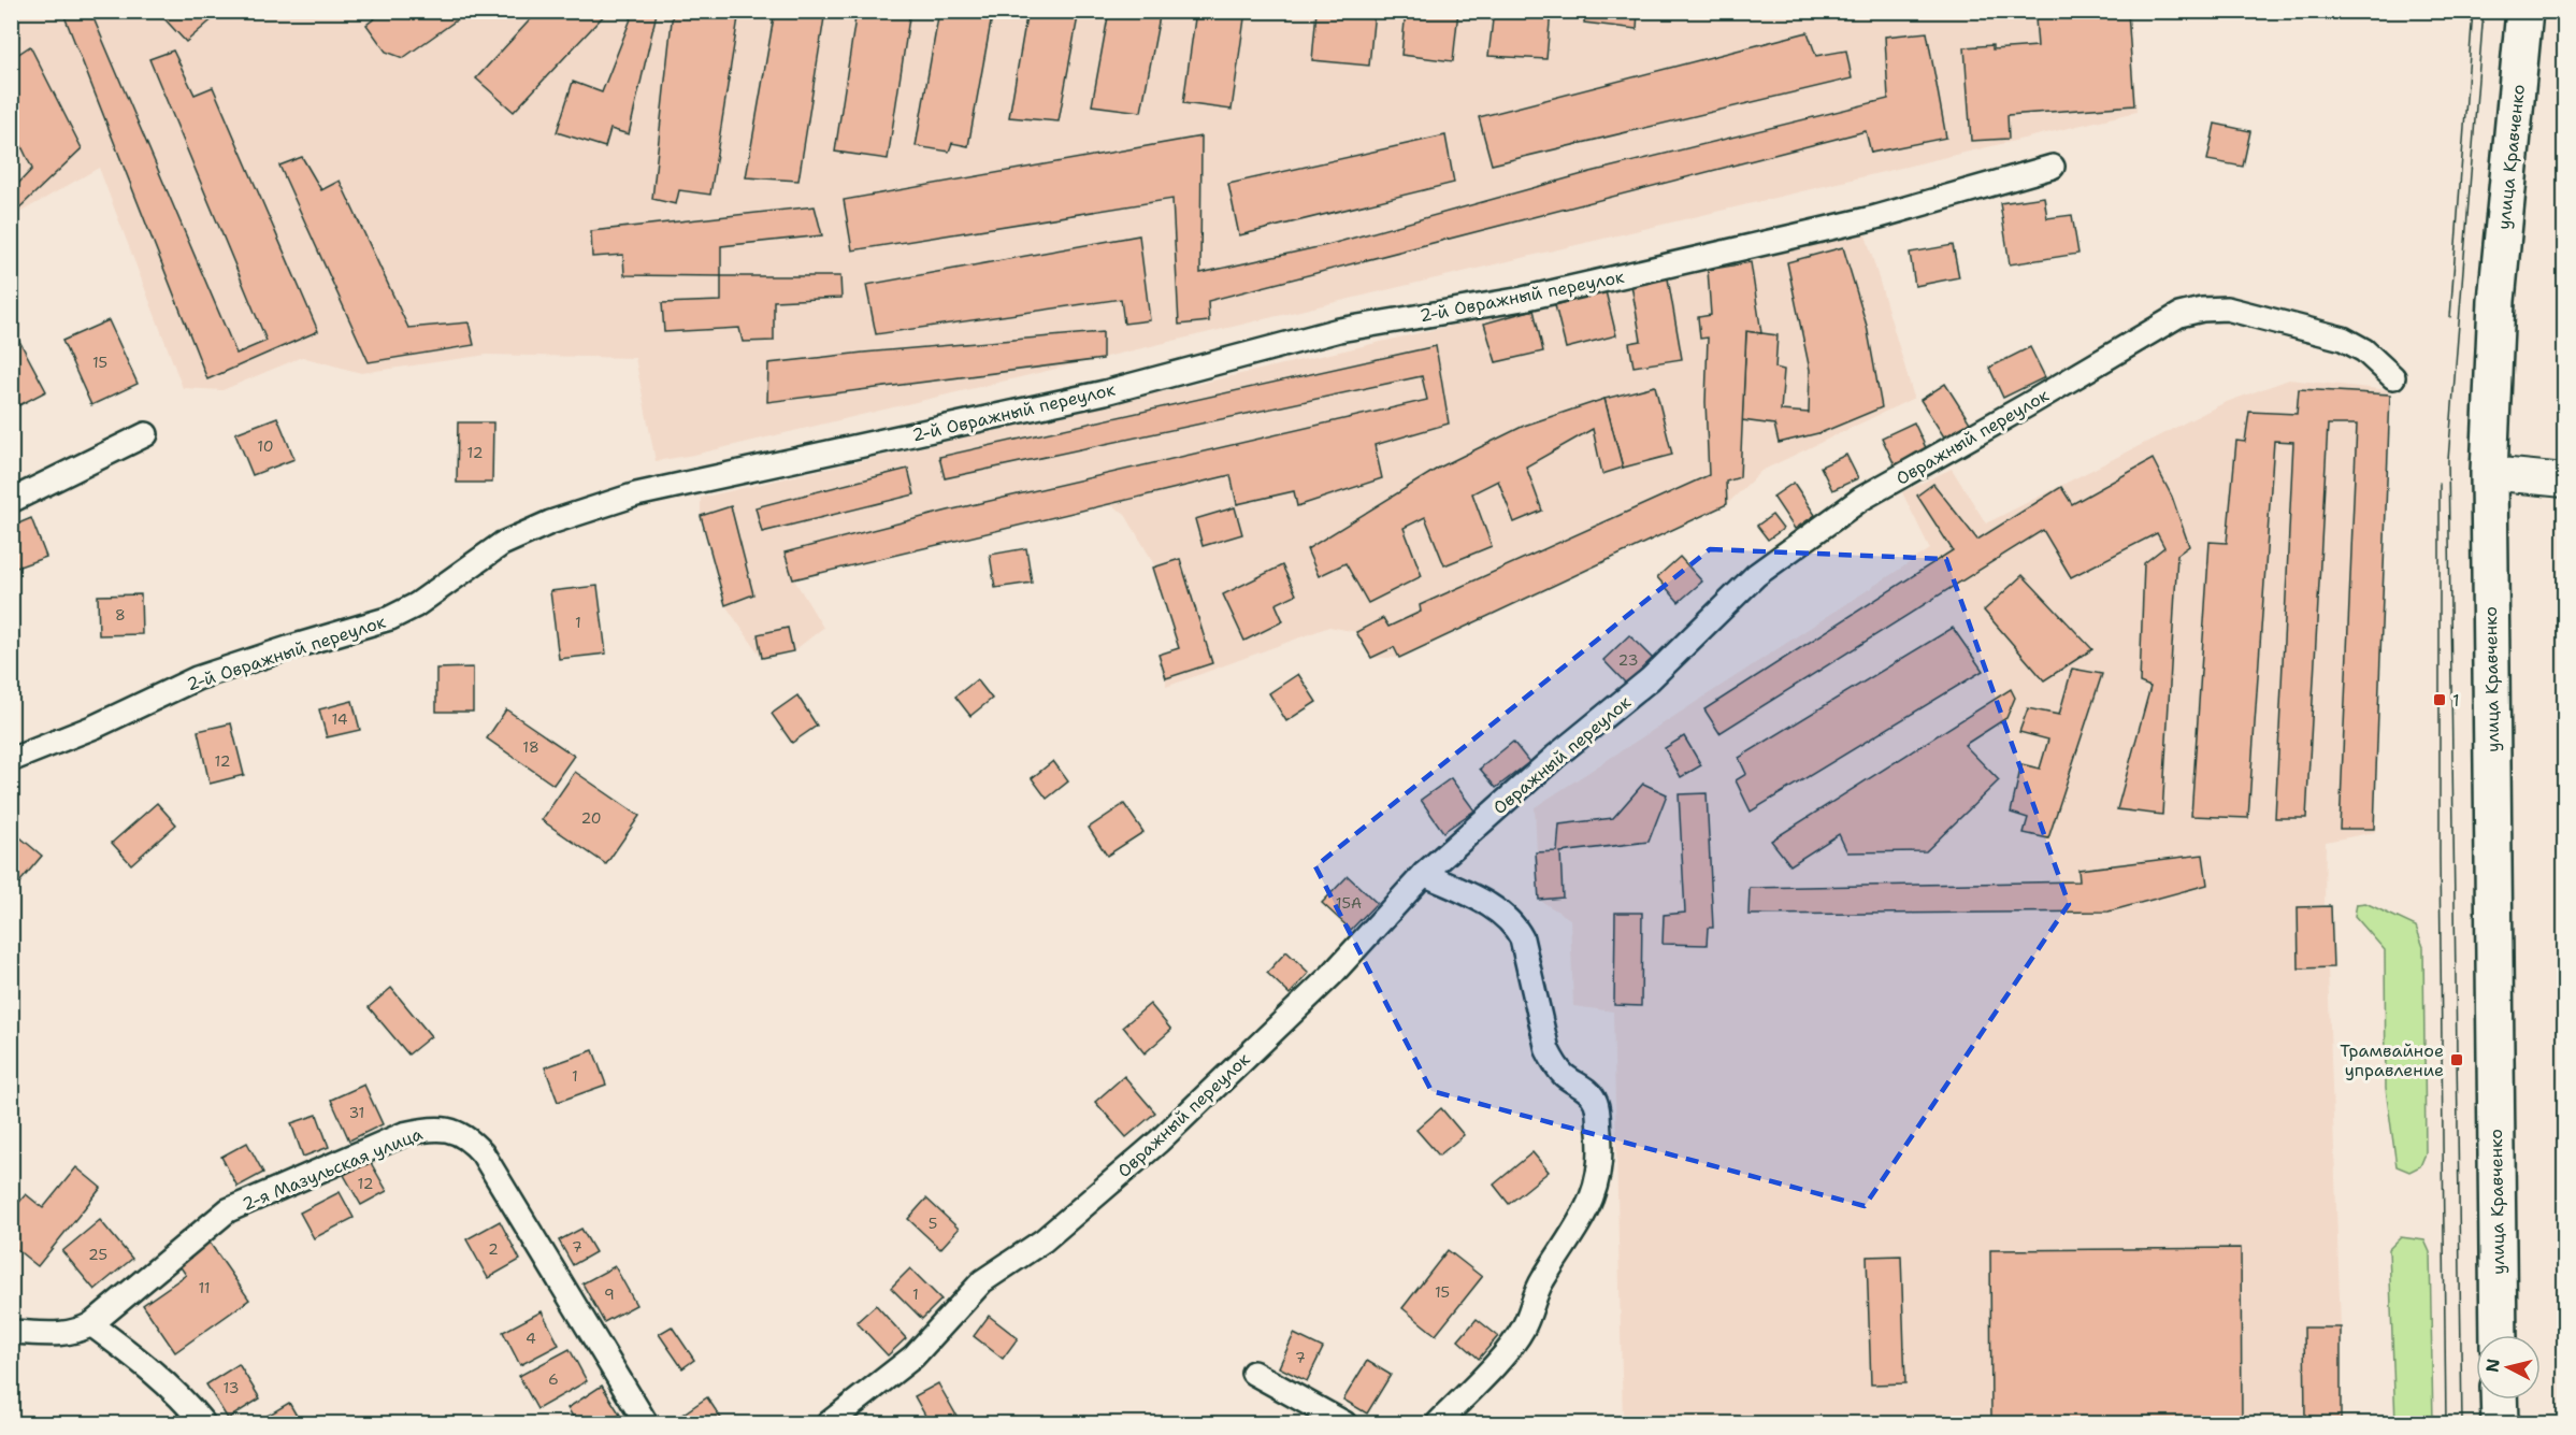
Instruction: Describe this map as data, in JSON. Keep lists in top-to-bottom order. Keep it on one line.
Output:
{"streets":{"main road":["улица Кравченко"],"street":["2-й Овражный переулок","Овражный переулок","2-я Мазульская улица"]},"places":{"transit":["1","Трамвайное управление"]},"house_numbers":["15","10","12","8","1","23","14","18","12","20","15А","1","31","12","5","7","2","25","11","15","9","1","4","7","6","13"],"north":"left"}
